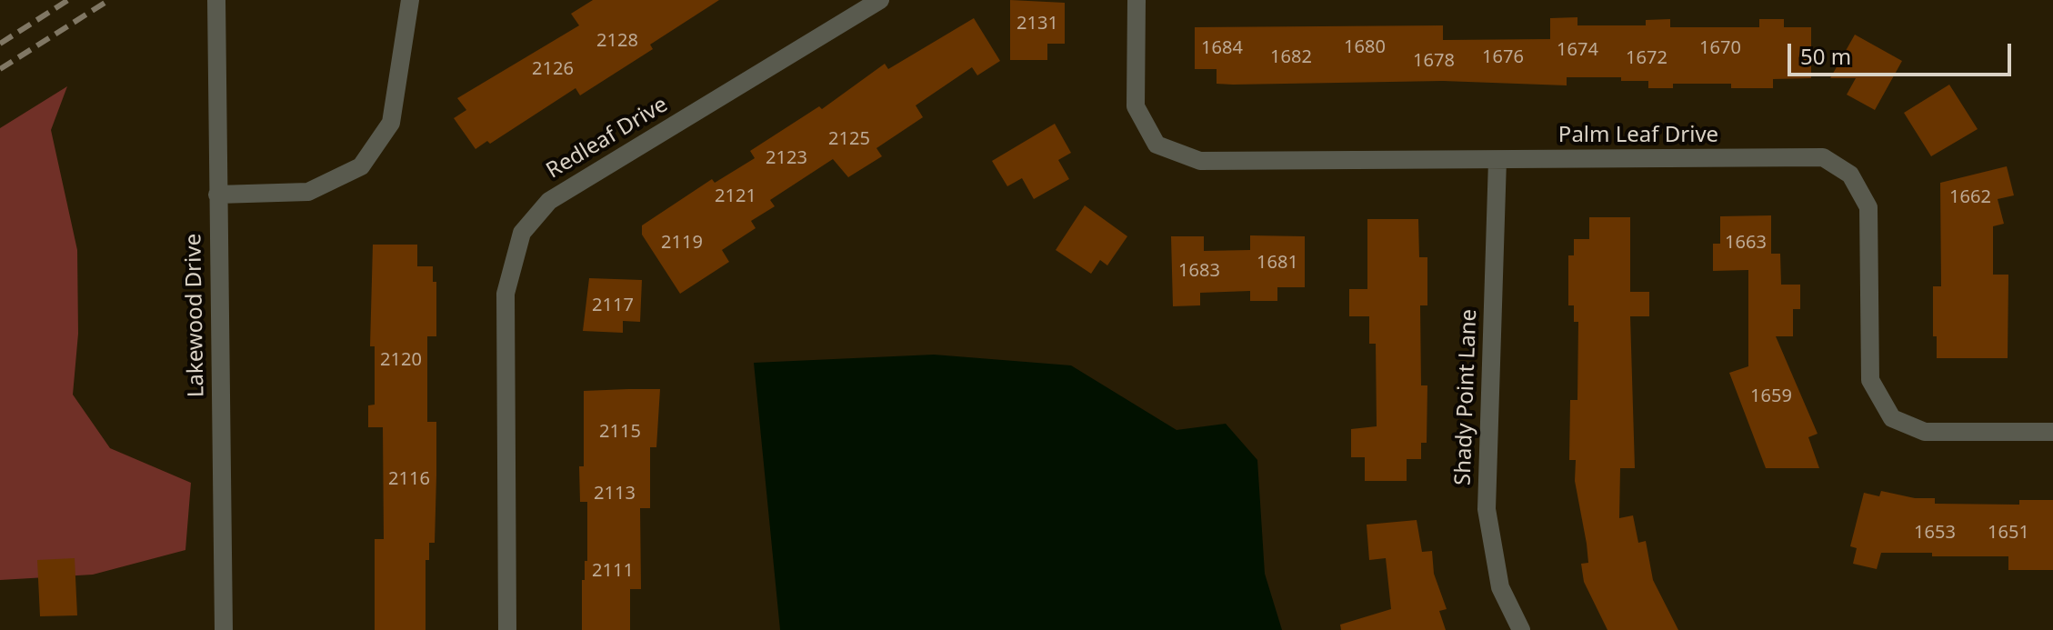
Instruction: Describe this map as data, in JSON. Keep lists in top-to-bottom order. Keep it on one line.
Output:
{"streets":{"street":["Palm Leaf Drive","Redleaf Drive","Lakewood Drive","Shady Point Lane"]},"crossings":[["Palm Leaf Drive","Shady Point Lane"]],"house_numbers":["2131","2128","1680","1684","1670","1674","1682","1676","1672","1678","2126","2125","2123","2121","1662","2119","1663","1681","1683","2117","2120","1659","2115","2116","2113","1653","1651","2111"],"scale_bar":"50 m"}
